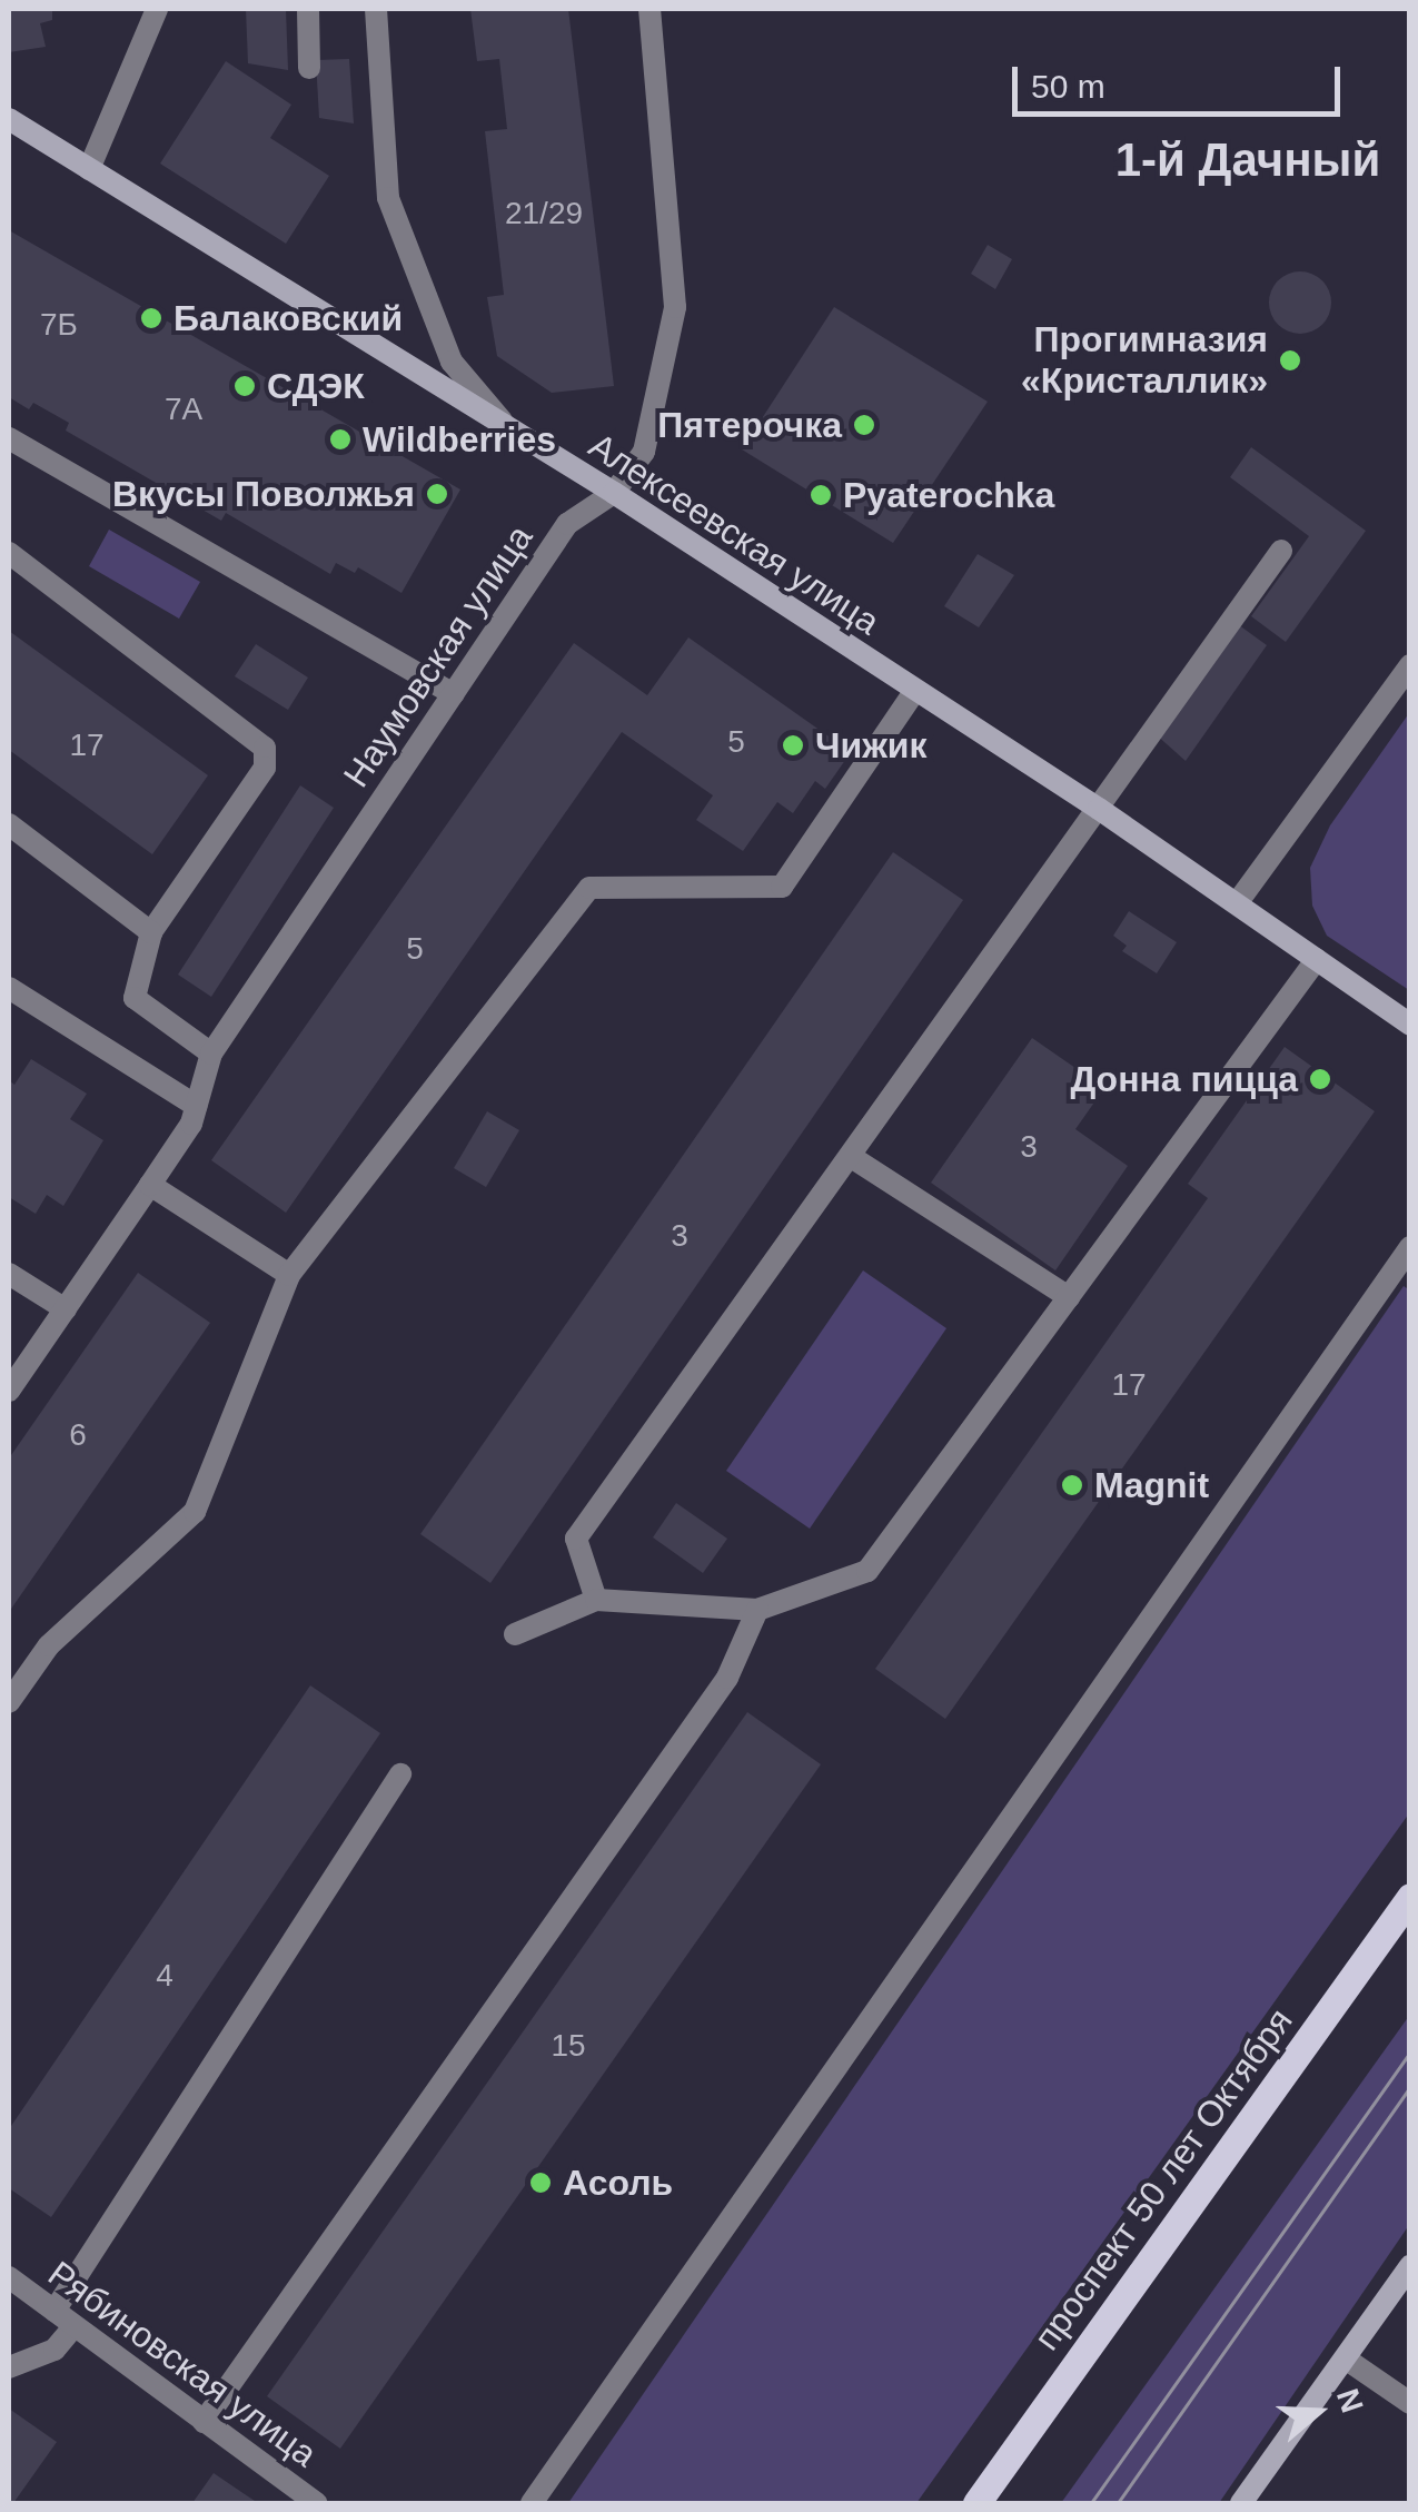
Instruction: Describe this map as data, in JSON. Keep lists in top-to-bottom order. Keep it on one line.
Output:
{"streets":{"main road":["проспект 50 лет Октября"],"street":["Алексеевская улица","Наумовская улица","Рябиновская улица"]},"crossings":[["Алексеевская улица","Наумовская улица"]],"districts":["1-й Дачный"],"places":["Балаковский","Прогимназия «Кристаллик»","СДЭК","Пятерочка","Wildberries","Вкусы Поволжья","Pyaterochka","Чижик","Донна пицца","Magnit","Асоль"],"house_numbers":["21/29","7Б","7А","5","17","5","3","3","17","6","4","15"],"scale_bar":"50 m","north":"right"}
